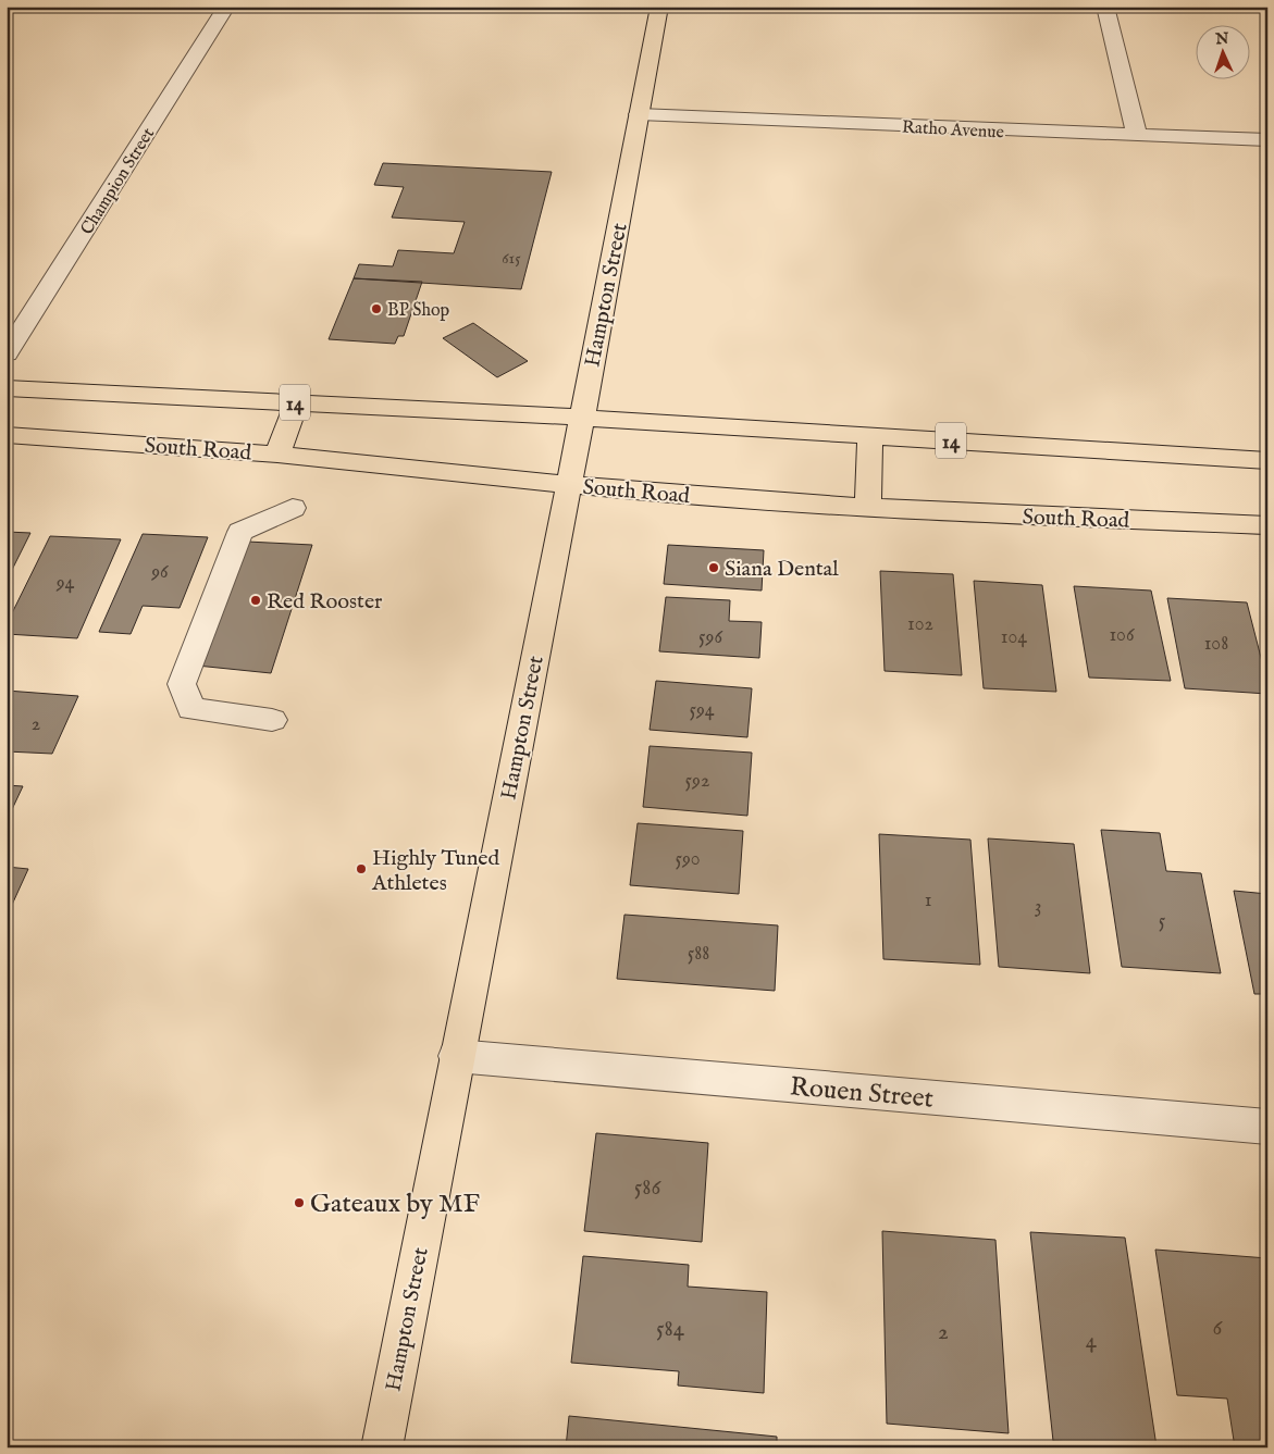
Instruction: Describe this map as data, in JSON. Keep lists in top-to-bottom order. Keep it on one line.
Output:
{"streets":{"main road":["Hampton Street","14","South Road"],"street":["Ratho Avenue","Champion Street","Rouen Street"]},"crossings":[["Ratho Avenue","Hampton Street"],["Hampton Street","14"],["Hampton Street","South Road"],["Hampton Street","Rouen Street"]],"places":["BP Shop","Siana Dental","Red Rooster","Highly Tuned Athletes","Gateaux by MF"],"house_numbers":["615","96","94","102","106","596","104","108","594","2","592","590","1","3","5","588","586","6","584","2","4"],"north":"top"}
